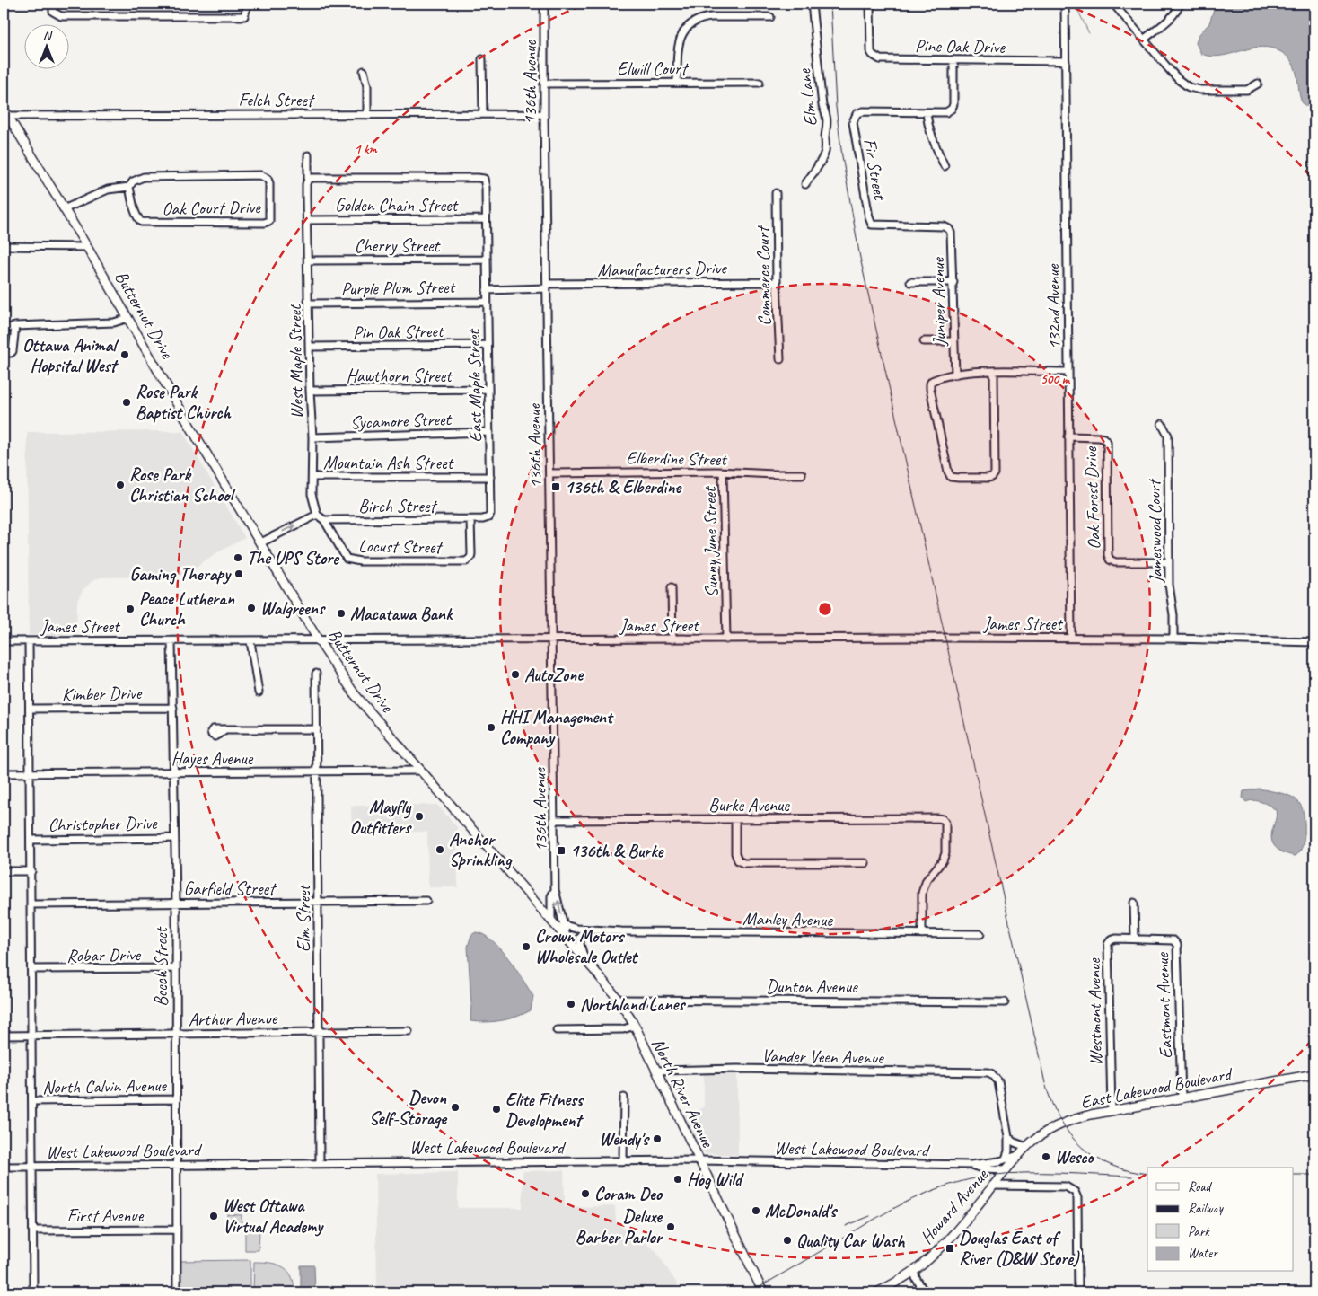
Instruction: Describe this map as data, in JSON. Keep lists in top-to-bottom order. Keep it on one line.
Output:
{"streets":{"main road":["Butternut Drive","East Lakewood Boulevard","North River Avenue","Howard Avenue"],"street":["Pine Oak Drive","Elwill Court","136th Avenue","Elm Lane","Felch Street","Fir Street","Golden Chain Street","Oak Court Drive","Cherry Street","Manufacturers Drive","Commerce Court","Purple Plum Street","Juniper Avenue","132nd Avenue","Pin Oak Street","West Maple Street","Hawthorn Street","East Maple Street","Sycamore Street","Elberdine Street","Mountain Ash Street","Oak Forest Drive","Birch Street","Jameswood Court","Sunny June Street","Locust Street","James Street","Kimber Drive","Hayes Avenue","Burke Avenue","Christopher Drive","Garfield Street","Elm Street","Manley Avenue","Robar Drive","Beech Street","Dunton Avenue","Eastmont Avenue","Westmont Avenue","Arthur Avenue","Vander Veen Avenue","North Calvin Avenue","West Lakewood Boulevard","First Avenue"]},"crossings":[["Pine Oak Drive","132nd Avenue"],["Elwill Court","136th Avenue"],["136th Avenue","Felch Street"],["136th Avenue","Manufacturers Drive"],["136th Avenue","Butternut Drive"],["136th Avenue","Elberdine Street"],["136th Avenue","James Street"],["136th Avenue","Burke Avenue"],["136th Avenue","Manley Avenue"],["136th Avenue","North River Avenue"],["Felch Street","Butternut Drive"],["Fir Street","Juniper Avenue"],["Golden Chain Street","West Maple Street"],["Golden Chain Street","East Maple Street"],["Oak Court Drive","Butternut Drive"],["Cherry Street","West Maple Street"],["Cherry Street","East Maple Street"],["Manufacturers Drive","Commerce Court"],["Manufacturers Drive","East Maple Street"],["Purple Plum Street","West Maple Street"],["Purple Plum Street","East Maple Street"],["132nd Avenue","Oak Forest Drive"],["132nd Avenue","James Street"],["Butternut Drive","James Street"],["Butternut Drive","Hayes Avenue"],["Butternut Drive","North River Avenue"],["Pin Oak Street","West Maple Street"],["Pin Oak Street","East Maple Street"],["West Maple Street","Hawthorn Street"],["West Maple Street","East Maple Street"],["West Maple Street","Sycamore Street"],["West Maple Street","Mountain Ash Street"],["West Maple Street","Birch Street"],["West Maple Street","Locust Street"],["Hawthorn Street","East Maple Street"],["East Maple Street","Sycamore Street"],["East Maple Street","Mountain Ash Street"],["East Maple Street","Birch Street"],["East Maple Street","Locust Street"],["Elberdine Street","Sunny June Street"],["Oak Forest Drive","Jameswood Court"],["Birch Street","Locust Street"],["Jameswood Court","James Street"],["Sunny June Street","James Street"],["James Street","Beech Street"],["Kimber Drive","Beech Street"],["Hayes Avenue","Elm Street"],["Hayes Avenue","Beech Street"],["Burke Avenue","Manley Avenue"],["Christopher Drive","Beech Street"],["Garfield Street","Elm Street"],["Garfield Street","Beech Street"],["Elm Street","Arthur Avenue"],["Elm Street","West Lakewood Boulevard"],["Robar Drive","Beech Street"],["Beech Street","Arthur Avenue"],["Beech Street","North Calvin Avenue"],["Beech Street","West Lakewood Boulevard"],["Beech Street","First Avenue"],["Dunton Avenue","North River Avenue"],["Eastmont Avenue","Westmont Avenue"],["Eastmont Avenue","East Lakewood Boulevard"],["Westmont Avenue","East Lakewood Boulevard"],["Vander Veen Avenue","North River Avenue"],["East Lakewood Boulevard","West Lakewood Boulevard"],["East Lakewood Boulevard","Howard Avenue"],["North River Avenue","West Lakewood Boulevard"],["West Lakewood Boulevard","Howard Avenue"]],"places":{"other":["Ottawa Animal Hopsital West","Rose Park Baptist Church","Rose Park Christian School","The UPS Store","Gaming Therapy","Walgreens","Peace Lutheran Church","Macatawa Bank","AutoZone","HHI Management Company","Mayfly Outfitters","Anchor Sprinkling","Crown Motors Wholesale Outlet","Northland Lanes","Devon Self-Storage","Elite Fitness Development","Wendy's","Wesco","Hog Wild","Coram Deo","McDonald's","West Ottawa Virtual Academy","Deluxe Barber Parlor","Quality Car Wash"],"transit":["136th & Elberdine","136th & Burke","Douglas East of River (D&W Store)"]},"legend":["Road","Railway","Park","Water"],"north":"top","rings":["1 km","500 m"]}
